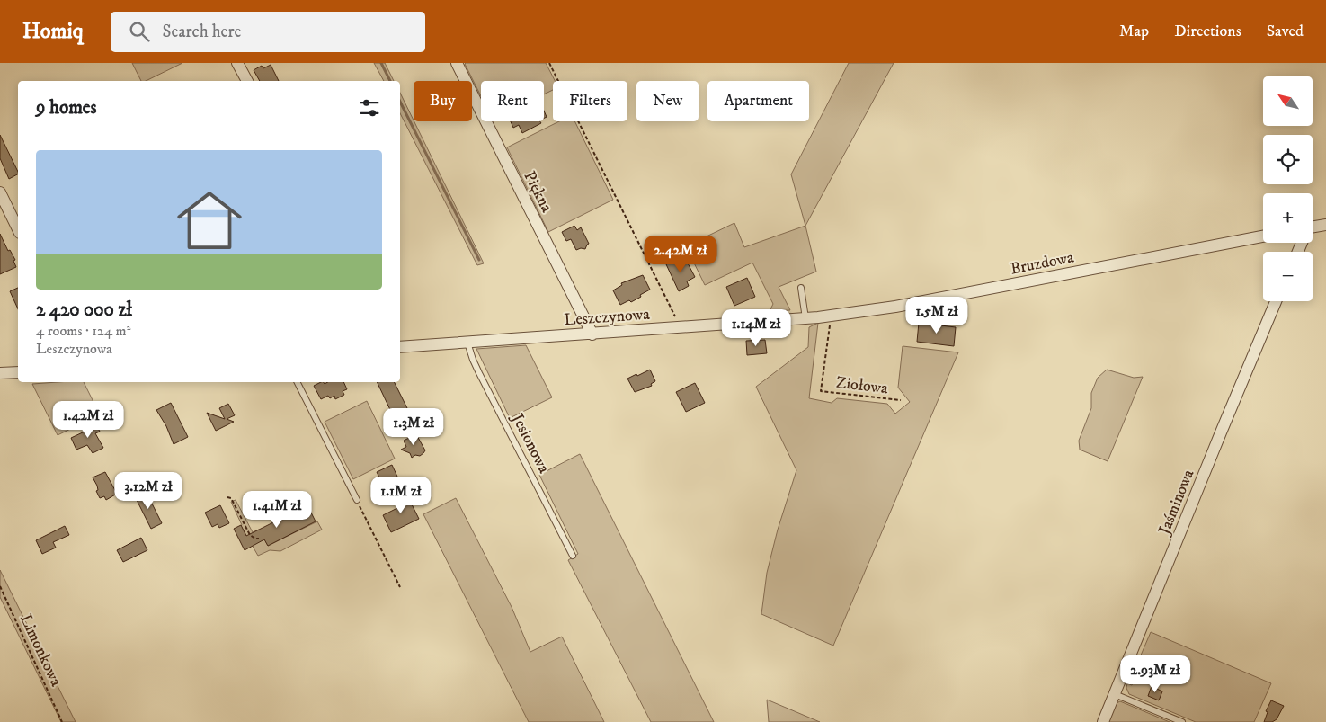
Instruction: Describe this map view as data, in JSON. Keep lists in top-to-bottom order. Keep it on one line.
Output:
{"streets":{"street":["Piękna","Bruzdowa","Leszczynowa","Jaśminowa"],"lane":["Jesionowa"],"path":["Ziołowa","Limonkowa"]},"crossings":[["Piękna","Leszczynowa"],["Bruzdowa","Leszczynowa"],["Bruzdowa","Ziołowa"],["Leszczynowa","Jesionowa"]],"north":"top left","page":{"header":"Homiq","search":"Search here","nav":["Map","Directions","Saved"],"map_buttons":["+","−"],"chip":["Buy","Rent","Filters","New","Apartment"],"heading":"9 homes","list":[{"name":"2 420 000 zł","note":"4 rooms · 124 m² · Leszczynowa"}],"price":["2.42M zł","1.5M zł","1.14M zł","1.42M zł","1.3M zł","3.12M zł","1.1M zł","1.41M zł","2.93M zł"]}}
